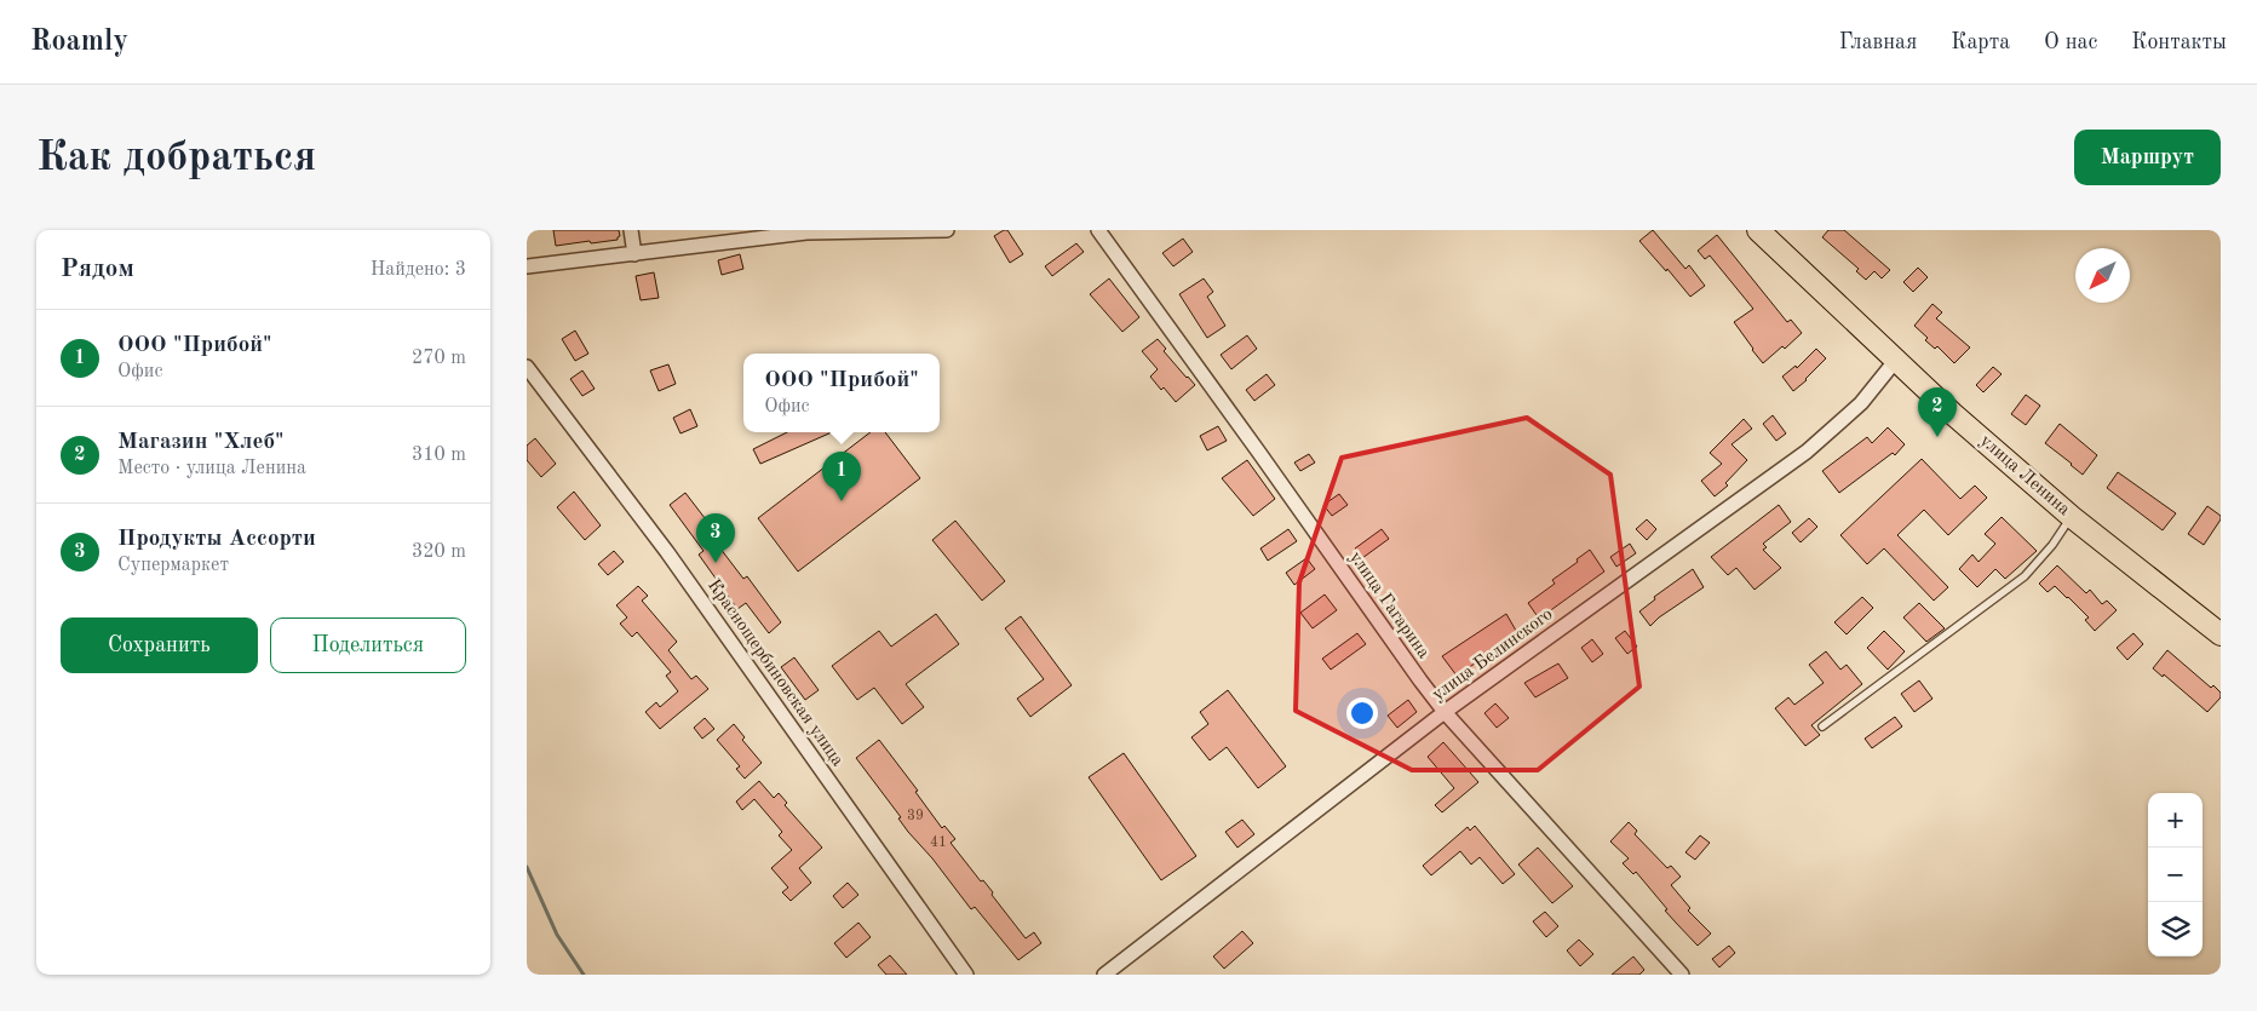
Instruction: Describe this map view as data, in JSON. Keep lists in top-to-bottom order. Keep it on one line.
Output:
{"streets":{"main road":["улица Ленина"],"street":["улица Гагарина","улица Белинского","Краснощербиновская улица"]},"crossings":[["улица Ленина","улица Белинского"],["улица Гагарина","улица Белинского"]],"house_numbers":["39","41"],"north":"bottom left","page":{"header":"Roamly","nav":["Главная","Карта","О нас","Контакты"],"buttons":["Маршрут",["Сохранить","Поделиться"]],"title":"Как добраться","heading":["Рядом","Найдено: 3"],"list":[{"mark":"1","name":"ООО \"Прибой\"","note":"Офис","value":"270 m"},{"mark":"2","name":"Магазин \"Хлеб\"","note":"Место · улица Ленина","value":"310 m"},{"mark":"3","name":"Продукты Ассорти","note":"Супермаркет","value":"320 m"}],"popup":["ООО \"Прибой\"","Офис"],"pins":["2","1","3"],"map_buttons":["+","−"]}}
